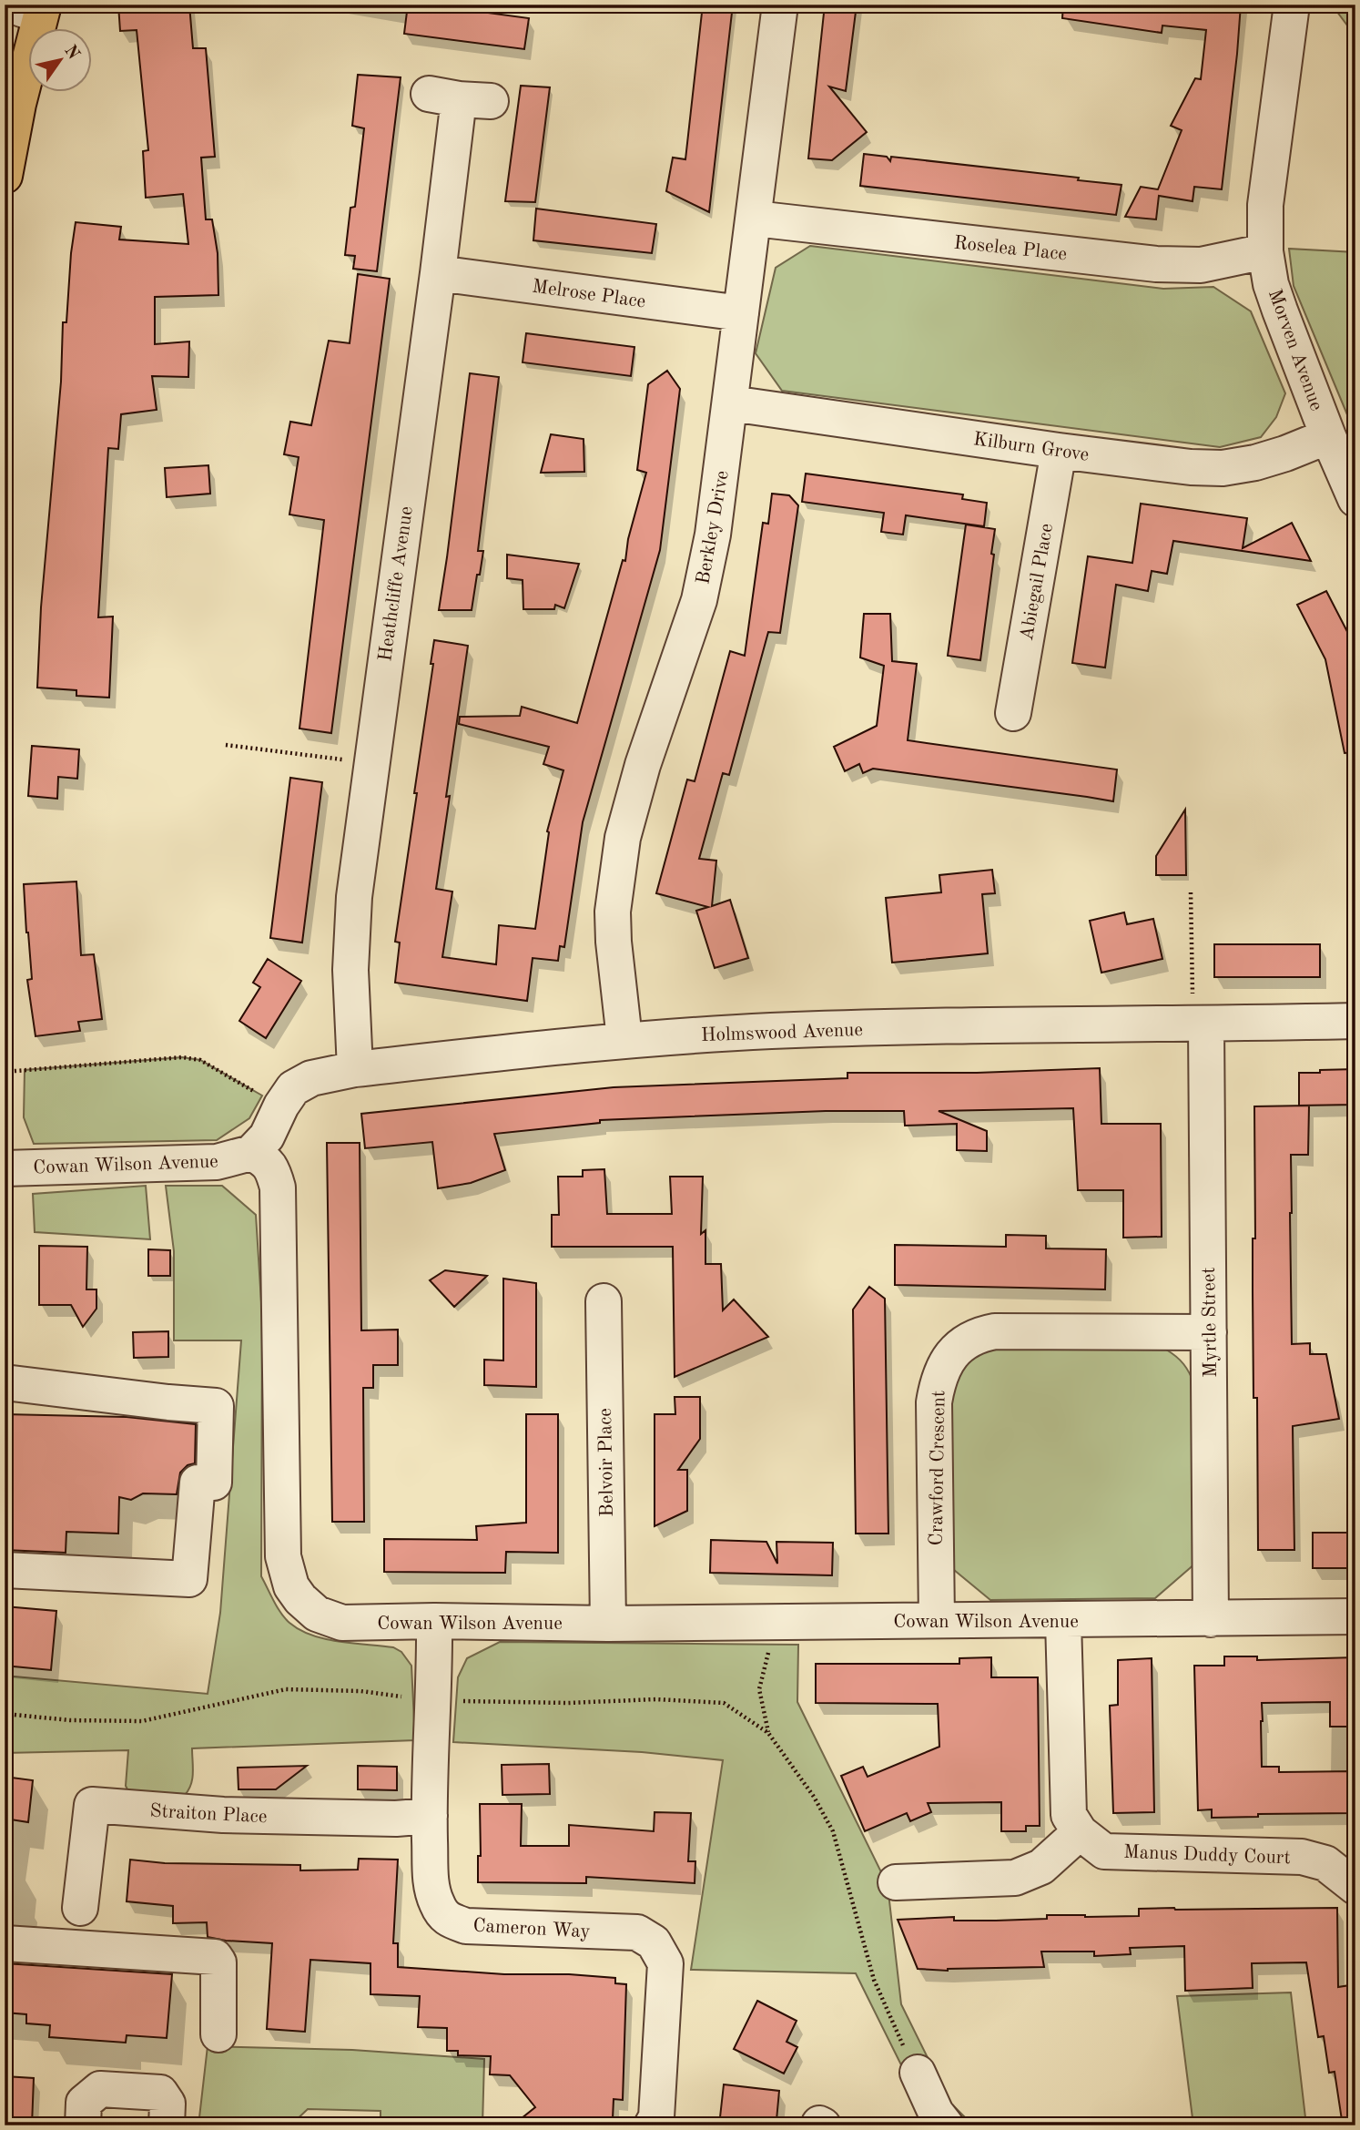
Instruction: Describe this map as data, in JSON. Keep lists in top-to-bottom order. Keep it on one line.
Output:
{"streets":{"street":["Roselea Place","Melrose Place","Morven Avenue","Kilburn Grove","Berkley Drive","Abiegail Place","Heathcliffe Avenue","Holmswood Avenue","Cowan Wilson Avenue","Myrtle Street","Belvoir Place","Crawford Crescent","Straiton Place","Manus Duddy Court","Cameron Way"]},"crossings":[["Roselea Place","Morven Avenue"],["Roselea Place","Berkley Drive"],["Melrose Place","Berkley Drive"],["Melrose Place","Heathcliffe Avenue"],["Morven Avenue","Kilburn Grove"],["Kilburn Grove","Berkley Drive"],["Kilburn Grove","Abiegail Place"],["Berkley Drive","Holmswood Avenue"],["Heathcliffe Avenue","Holmswood Avenue"],["Holmswood Avenue","Cowan Wilson Avenue"],["Holmswood Avenue","Myrtle Street"],["Cowan Wilson Avenue","Myrtle Street"],["Cowan Wilson Avenue","Belvoir Place"],["Cowan Wilson Avenue","Crawford Crescent"],["Cowan Wilson Avenue","Cameron Way"],["Myrtle Street","Crawford Crescent"],["Straiton Place","Cameron Way"]],"north":"top right"}
